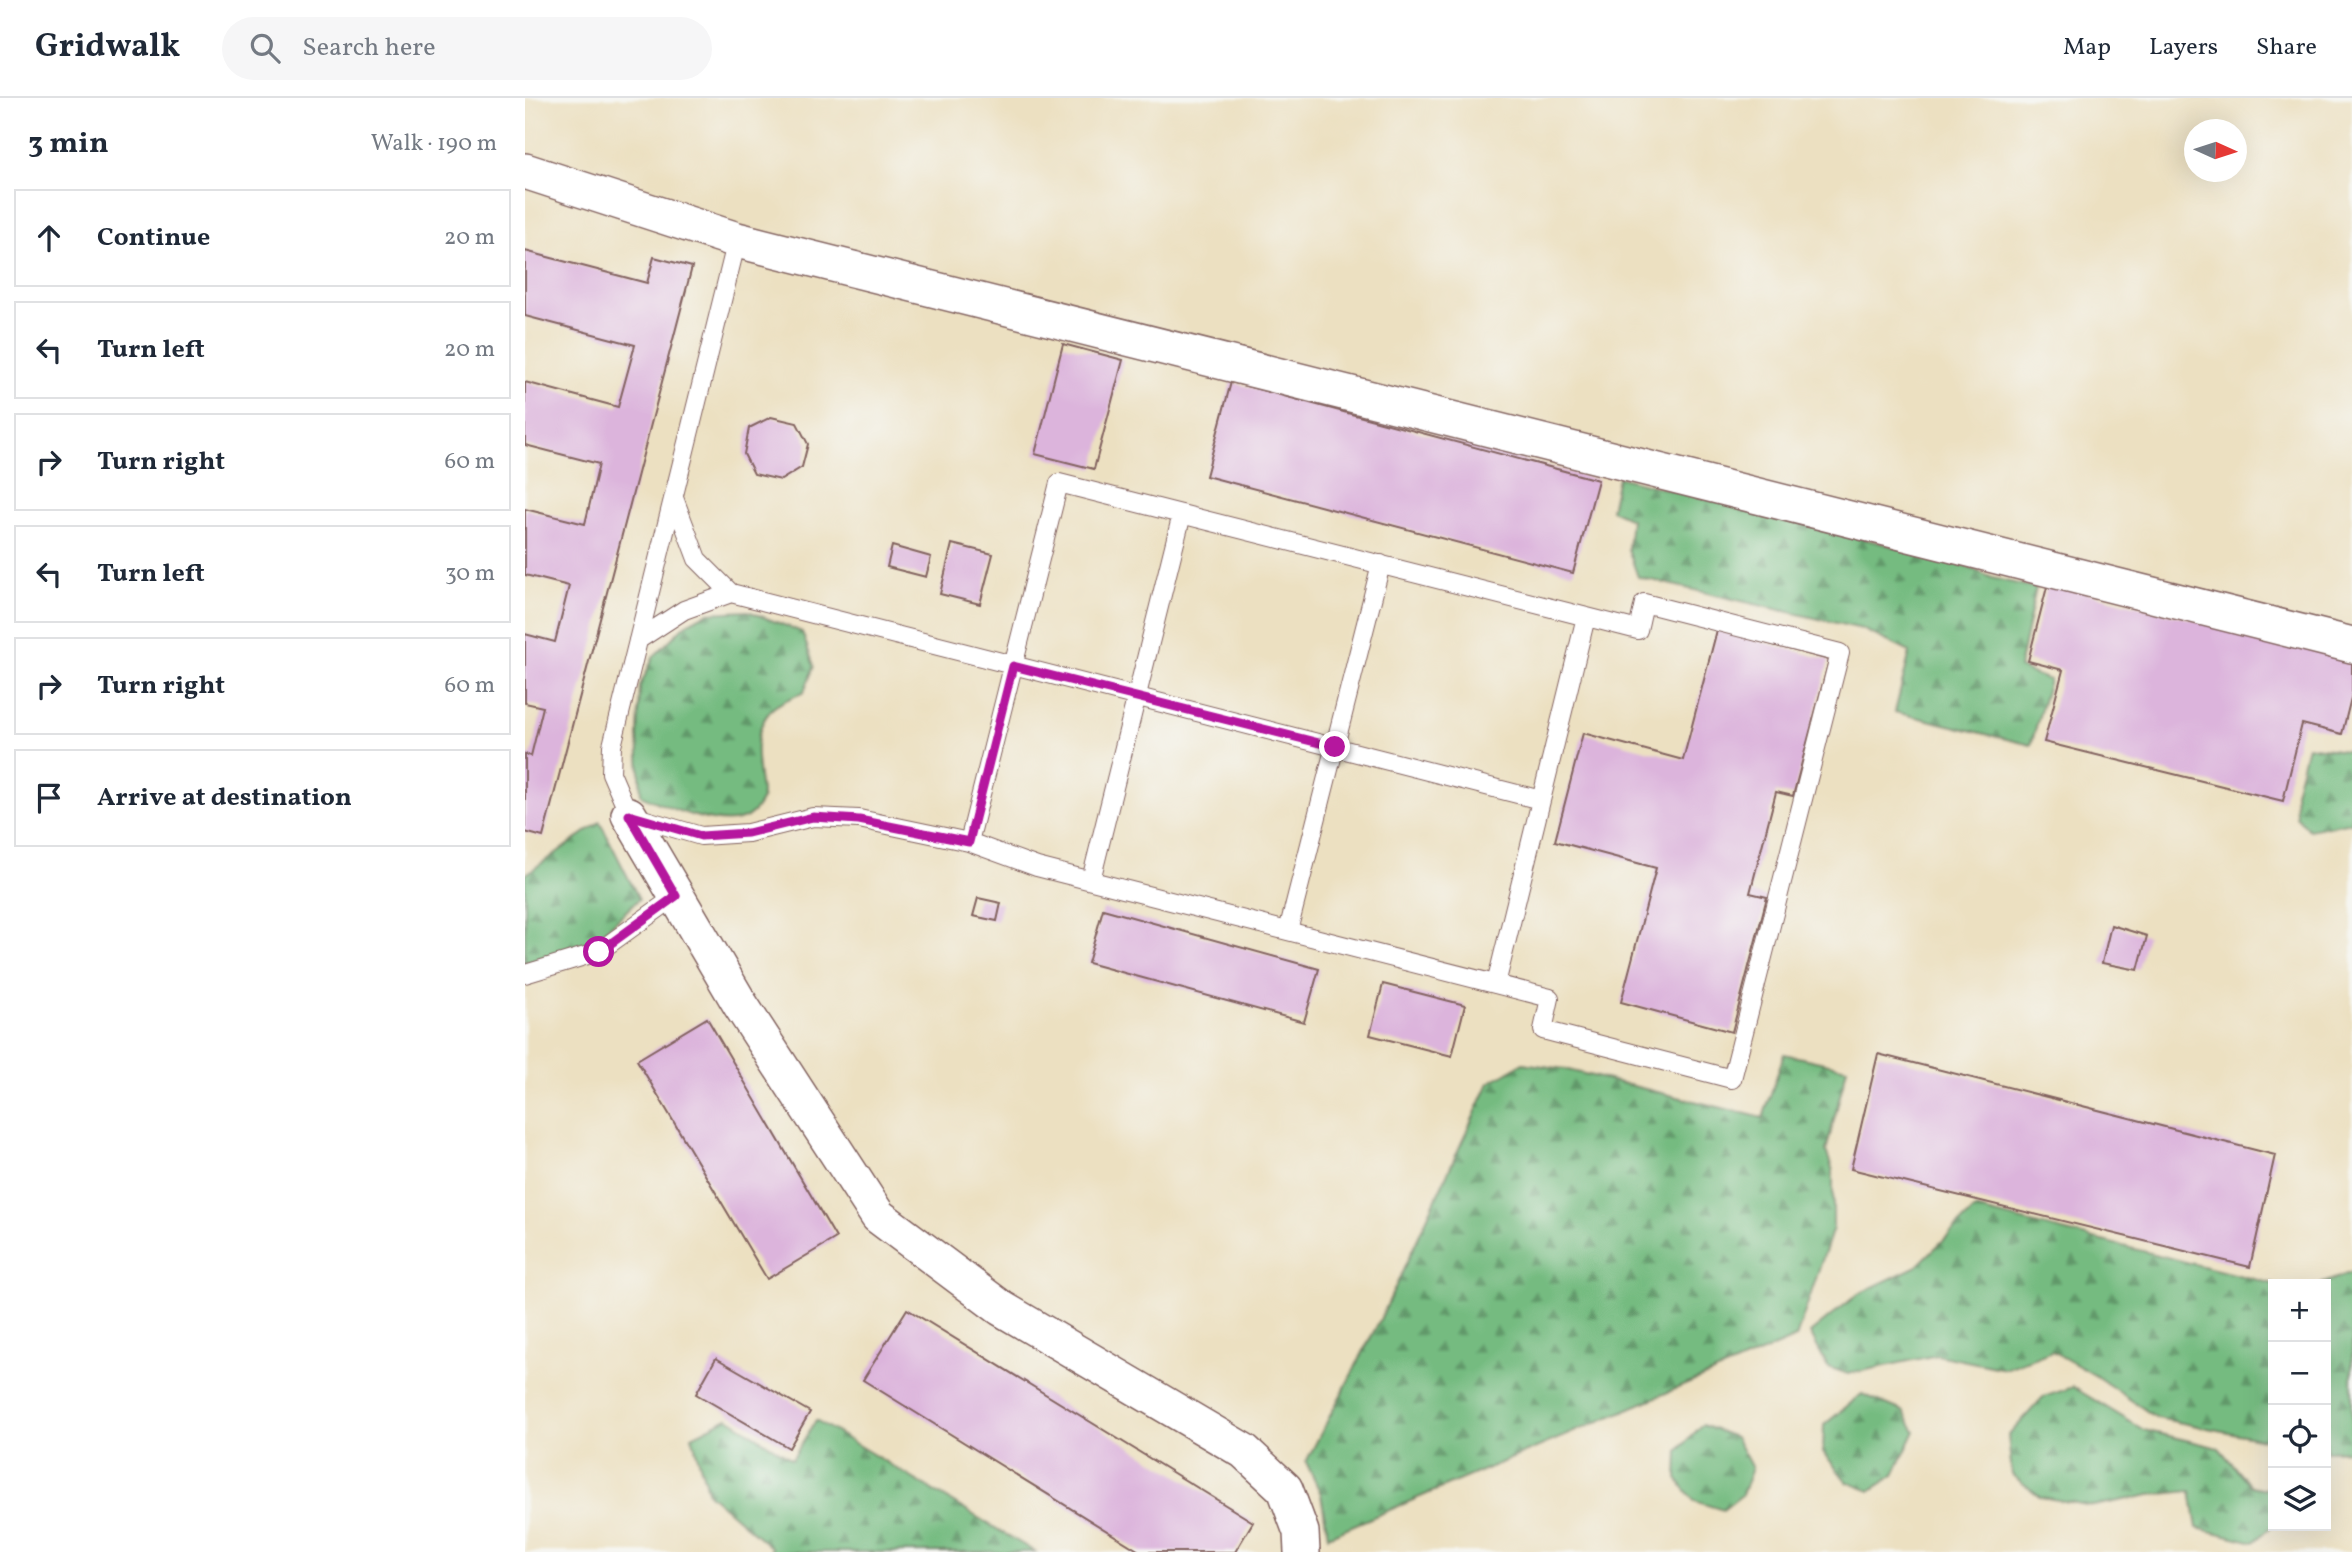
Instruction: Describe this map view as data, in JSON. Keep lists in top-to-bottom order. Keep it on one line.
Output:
{"north":"right","page":{"header":"Gridwalk","search":"Search here","nav":["Map","Layers","Share"],"heading":["3 min","Walk · 190 m"],"list":[["Continue","20 m"],["Turn left","20 m"],["Turn right","60 m"],["Turn left","30 m"],["Turn right","60 m"],"Arrive at destination"],"map_buttons":["+","−"]}}
